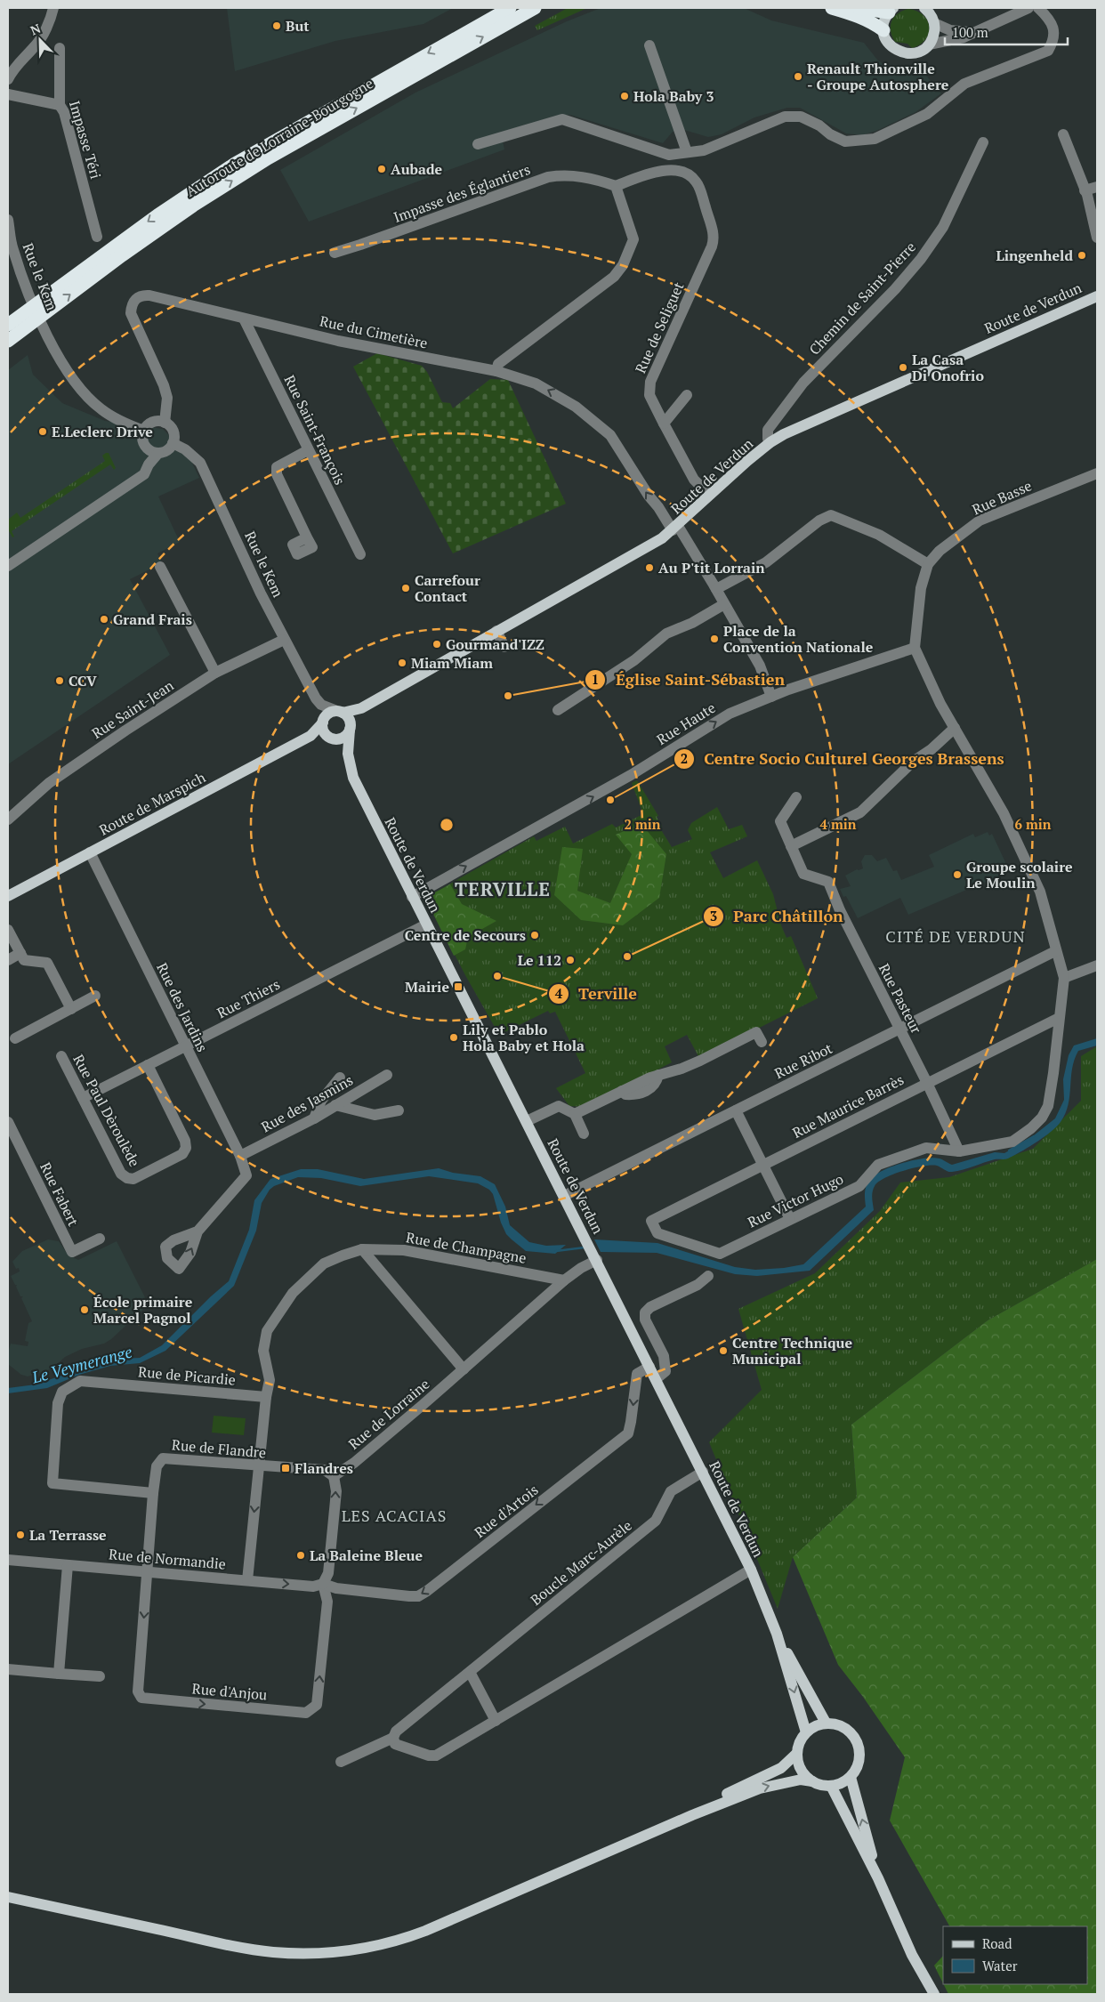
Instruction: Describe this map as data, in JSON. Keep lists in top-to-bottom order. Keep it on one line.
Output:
{"streets":{"highway":["Autoroute de Lorraine-Bourgogne"],"main road":["Route de Verdun","Route de Marspich"],"street":["Impasse Téri","Impasse des Églantiers","Rue le Kem","Chemin de Saint-Pierre","Rue de Seliguet","Rue du Cimetière","Rue Saint-François","Rue Basse","Rue Saint-Jean","Rue Haute","Rue Thiers","Rue Pasteur","Rue des Jardins","Rue Ribot","Rue des Jasmins","Rue Maurice Barrès","Rue Paul Dèroulède","Rue Fabert","Rue Victor Hugo","Rue de Champagne","Rue de Picardie","Rue de Lorraine","Rue de Flandre","Rue d'Artois","Rue de Normandie","Boucle Marc-Aurèle","Rue d'Anjou"]},"crossings":[["Impasse des Églantiers","Rue de Seliguet"],["Rue le Kem","Route de Verdun"],["Rue le Kem","Rue du Cimetière"],["Rue le Kem","Rue Saint-Jean"],["Rue le Kem","Route de Marspich"],["Chemin de Saint-Pierre","Route de Verdun"],["Route de Verdun","Rue de Seliguet"],["Route de Verdun","Rue du Cimetière"],["Route de Verdun","Rue Haute"],["Route de Verdun","Route de Marspich"],["Route de Verdun","Rue Thiers"],["Route de Verdun","Rue Ribot"],["Route de Verdun","Rue de Lorraine"],["Route de Verdun","Rue d'Artois"],["Route de Verdun","Boucle Marc-Aurèle"],["Rue du Cimetière","Rue Saint-François"],["Rue du Cimetière","Rue Haute"],["Route de Marspich","Rue des Jardins"],["Rue Thiers","Rue des Jardins"],["Rue Thiers","Rue Paul Dèroulède"],["Rue Pasteur","Rue Ribot"],["Rue Pasteur","Rue Maurice Barrès"],["Rue Pasteur","Rue Victor Hugo"],["Rue des Jardins","Rue des Jasmins"],["Rue Maurice Barrès","Rue Victor Hugo"],["Rue de Champagne","Rue de Picardie"],["Rue de Champagne","Rue de Lorraine"],["Rue de Champagne","Rue de Flandre"],["Rue de Champagne","Rue de Normandie"],["Rue de Picardie","Rue de Flandre"],["Rue de Lorraine","Rue de Flandre"],["Rue de Flandre","Rue de Normandie"],["Rue de Flandre","Rue d'Anjou"],["Rue d'Artois","Rue de Normandie"],["Rue d'Artois","Rue d'Anjou"],["Rue de Normandie","Rue d'Anjou"]],"one_way":["Rue d'Artois"],"districts":["TERVILLE","CITÉ DE VERDUN","LES ACACIAS"],"water":["Le Veymerange"],"places":{"other":["But","Renault Thionville - Groupe Autosphere","Hola Baby 3","Aubade","Lingenheld","La Casa Di Onofrio","E.Leclerc Drive","Au P'tit Lorrain","Carrefour Contact","Grand Frais","Place de la Convention Nationale","Gourmand'IZZ","Miam Miam","CCV","Église Saint-Sébastien","Centre Socio Culturel Georges Brassens","Groupe scolaire Le Moulin","Centre de Secours","Parc Châtillon","Le 112","Terville","Lily et Pablo Hola Baby et Hola","École primaire Marcel Pagnol","Centre Technique Municipal","La Terrasse","La Baleine Bleue"],"transit":["Mairie","Flandres"]},"legend":["Road","Water"],"scale_bar":"100 m","north":"top left","rings":["2 min","4 min","6 min"]}
